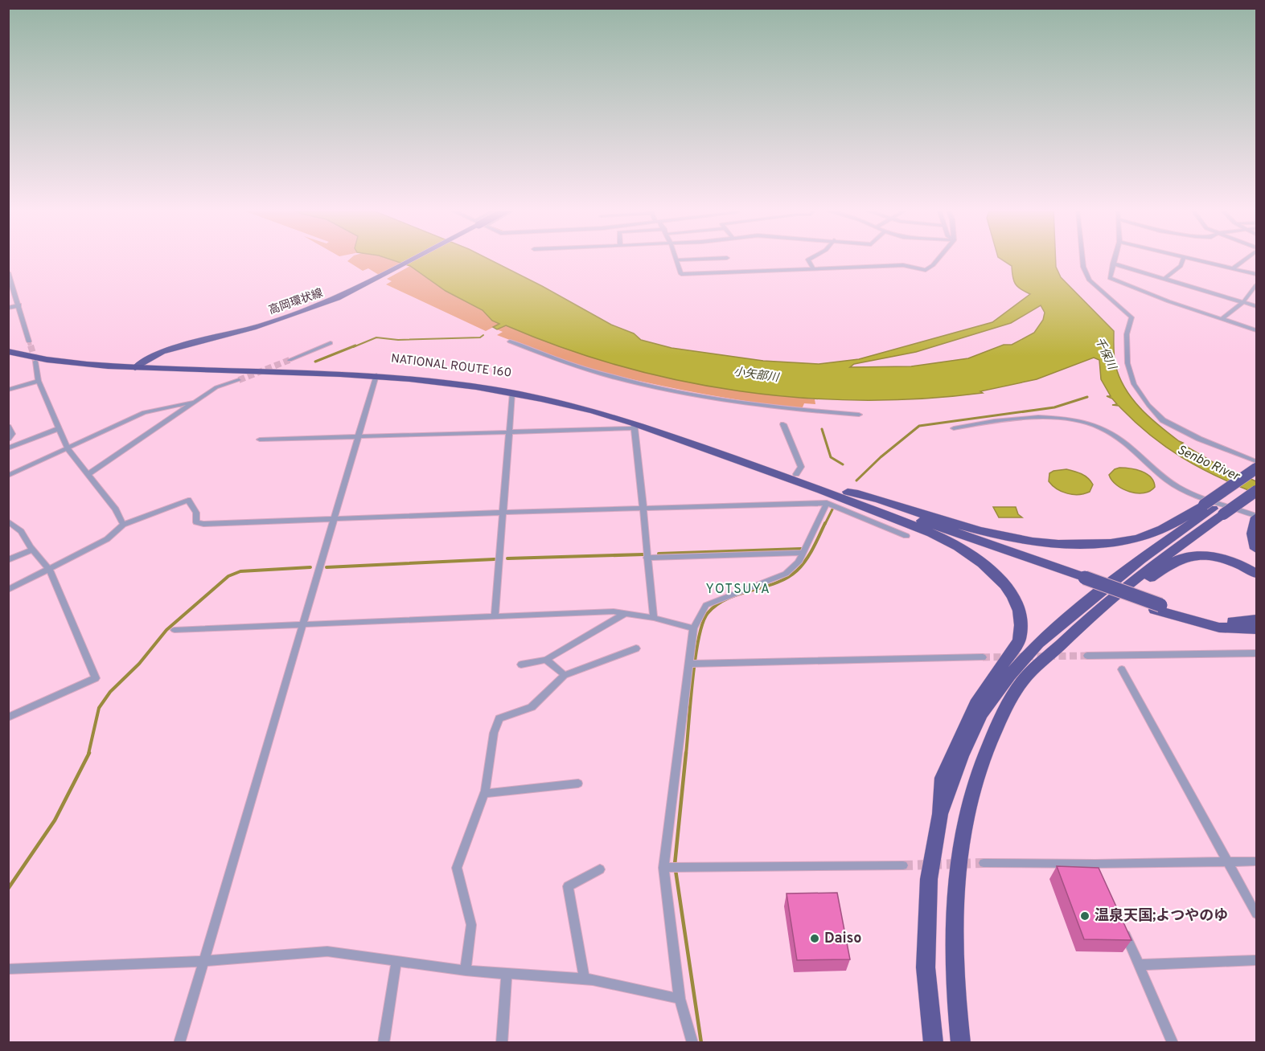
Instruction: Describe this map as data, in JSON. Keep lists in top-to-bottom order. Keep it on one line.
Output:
{"streets":{"highway":["NATIONAL ROUTE 160"],"main road":["高岡環状線"]},"crossings":[["高岡環状線","NATIONAL ROUTE 160"]],"districts":["YOTSUYA"],"water":["千保川","小矢部川","Senbo River"],"places":["温泉天国;よつやのゆ","Daiso"]}
